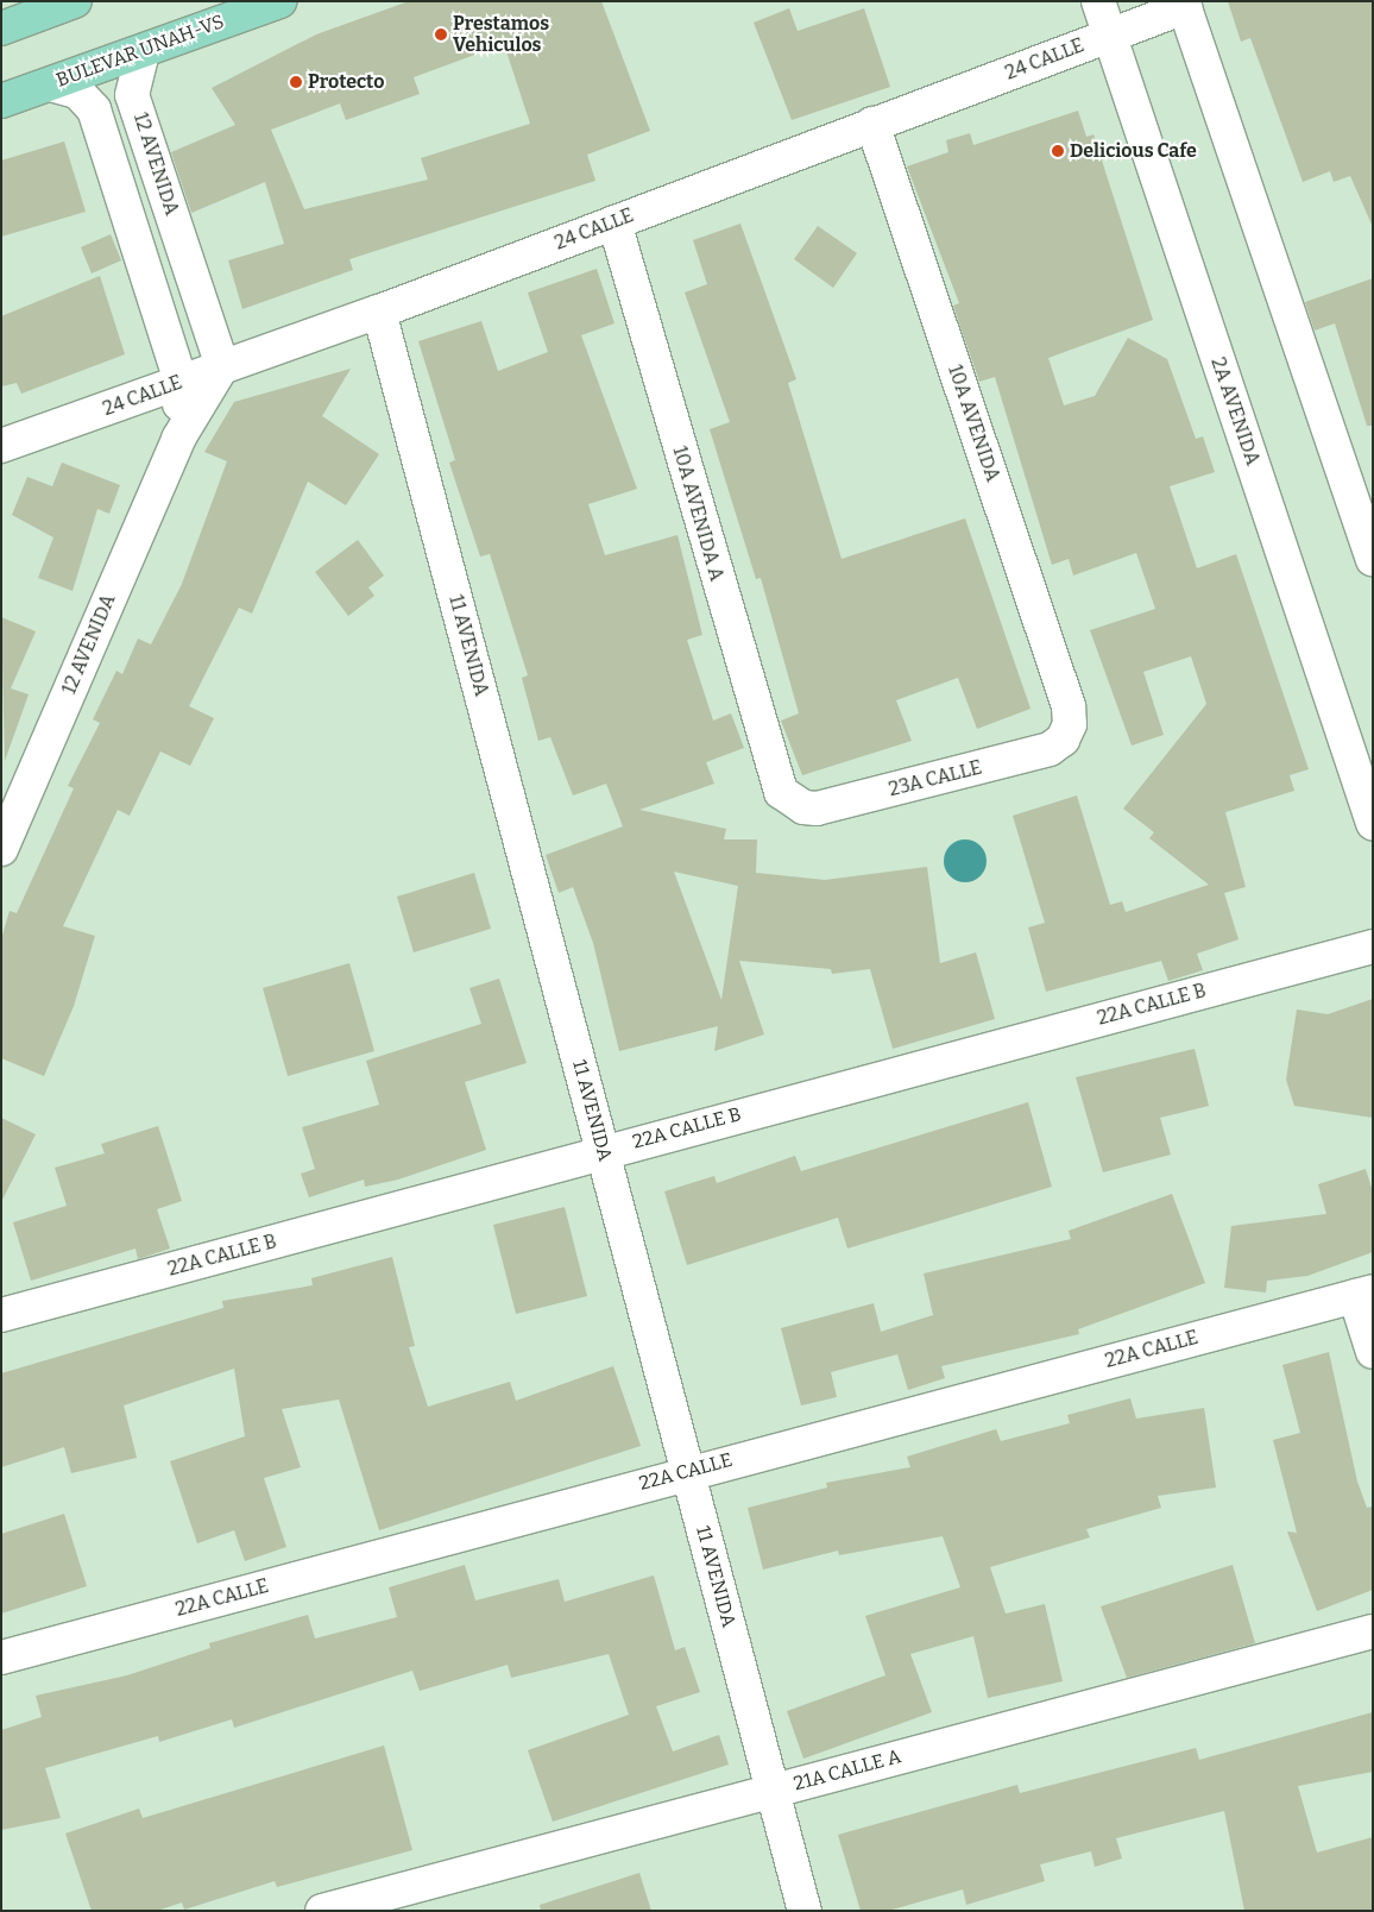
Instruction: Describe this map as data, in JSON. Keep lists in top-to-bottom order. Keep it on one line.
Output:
{"streets":{"main road":["BULEVAR UNAH-VS"],"street":["24 CALLE","12 AVENIDA","2A AVENIDA","10A AVENIDA","10A AVENIDA A","11 AVENIDA","23A CALLE","22A CALLE B","22A CALLE","21A CALLE A"]},"crossings":[["BULEVAR UNAH-VS","12 AVENIDA"],["24 CALLE","12 AVENIDA"],["24 CALLE","2A AVENIDA"],["24 CALLE","10A AVENIDA"],["24 CALLE","10A AVENIDA A"],["24 CALLE","11 AVENIDA"],["10A AVENIDA","23A CALLE"],["10A AVENIDA A","23A CALLE"],["11 AVENIDA","22A CALLE B"],["11 AVENIDA","22A CALLE"],["11 AVENIDA","21A CALLE A"]],"places":["Prestamos Vehiculos","Protecto","Delicious Cafe"]}
